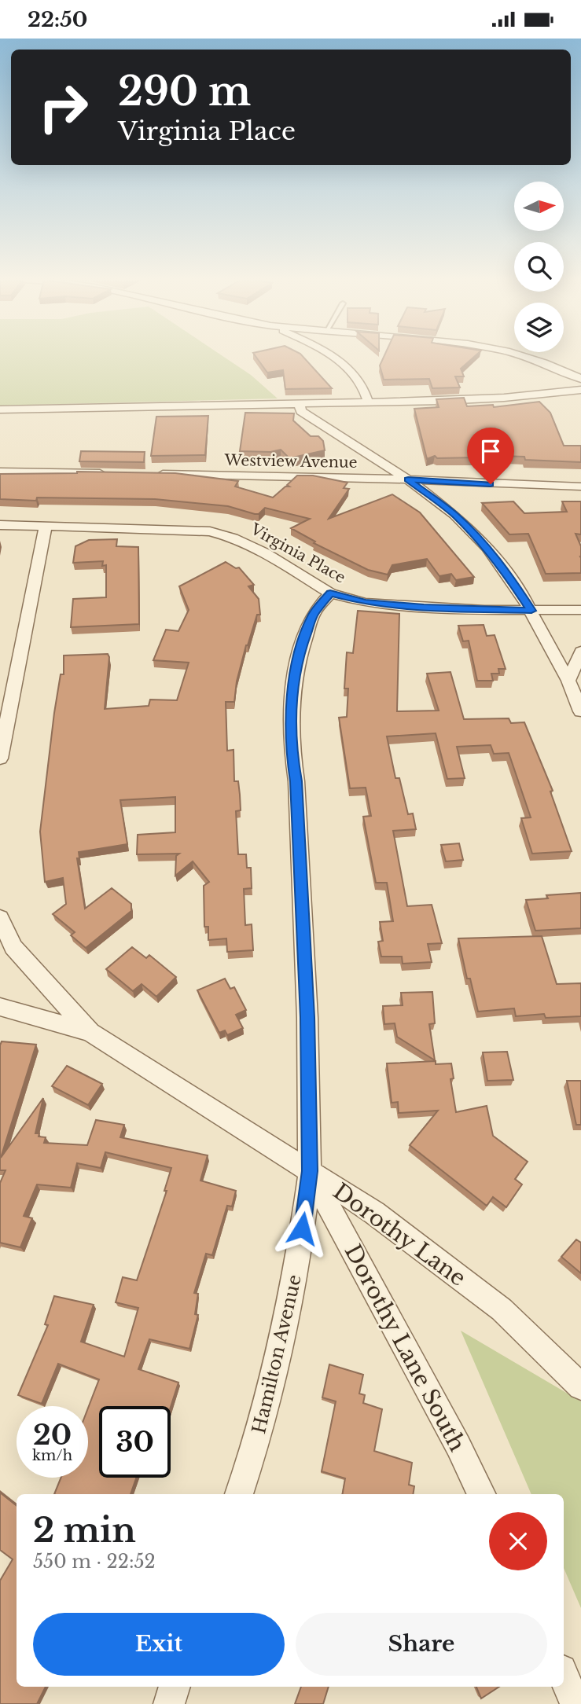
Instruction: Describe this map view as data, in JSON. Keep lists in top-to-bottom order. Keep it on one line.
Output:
{"streets":{"street":["Westview Avenue","Virginia Place","Dorothy Lane","Dorothy Lane South","Hamilton Avenue"]},"crossings":[["Virginia Place","Hamilton Avenue"],["Dorothy Lane","Dorothy Lane South"],["Dorothy Lane","Hamilton Avenue"],["Dorothy Lane South","Hamilton Avenue"]],"north":"right","page":{"status":"22:50","turn":["290 m","Virginia Place"],"speed":"20 km/h","limit":"30","heading":["2 min","550 m · 22:52"],"buttons":["Exit","Share"]}}
